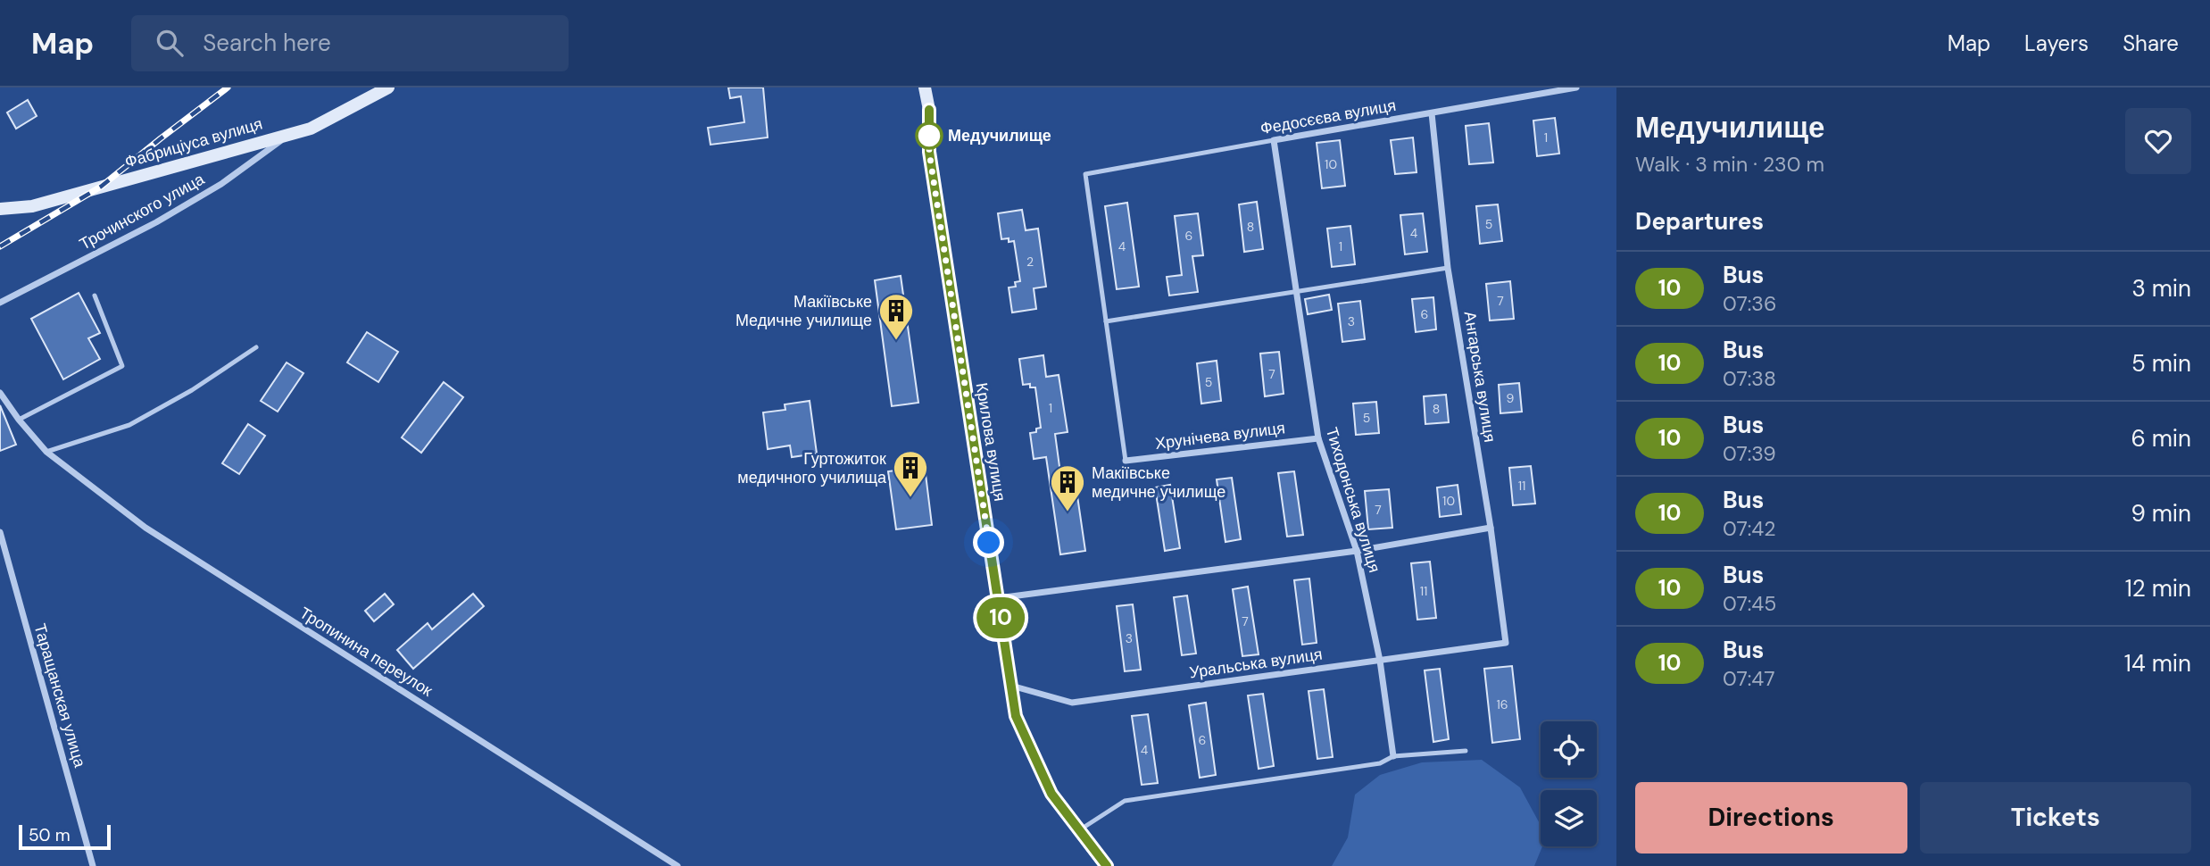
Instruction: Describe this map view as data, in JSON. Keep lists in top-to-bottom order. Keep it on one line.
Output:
{"streets":{"main road":["Фабриціуса вулиця","Крилова вулиця"],"street":["Федосєєва вулиця","Трочинского улица","Ангарська вулиця","Хрунічева вулиця","Тиходонська вулиця","Тропинина переулок","Уральська вулиця","Таращанская улица"]},"crossings":[["Федосєєва вулиця","Ангарська вулиця"],["Федосєєва вулиця","Тиходонська вулиця"],["Фабриціуса вулиця","Трочинского улица"],["Ангарська вулиця","Уральська вулиця"],["Хрунічева вулиця","Тиходонська вулиця"],["Крилова вулиця","Уральська вулиця"],["Тиходонська вулиця","Уральська вулиця"]],"places":{"other":["Медучилище"],"building":["Макіївське Медичне училище","Гуртожиток медичного училища","Макіївське медичне училище"]},"lines":["bus line 10"],"house_numbers":["1","10","5","8","4","6","4","1","2","7","6","3","7","5","9","1","8","5","11","10","7","11","7","3","16","6","4"],"scale_bar":"50 m","page":{"header":"Map","search":"Search here","nav":["Map","Layers","Share"],"on_map":"10","heading":[["Медучилище","Walk · 3 min · 230 m"],"Departures"],"list":[{"mark":"10","name":"Bus","note":"07:36","value":"3 min"},{"mark":"10","name":"Bus","note":"07:38","value":"5 min"},{"mark":"10","name":"Bus","note":"07:39","value":"6 min"},{"mark":"10","name":"Bus","note":"07:42","value":"9 min"},{"mark":"10","name":"Bus","note":"07:45","value":"12 min"},{"mark":"10","name":"Bus","note":"07:47","value":"14 min"}],"buttons":["Directions","Tickets"],"scale":"50 m"}}
